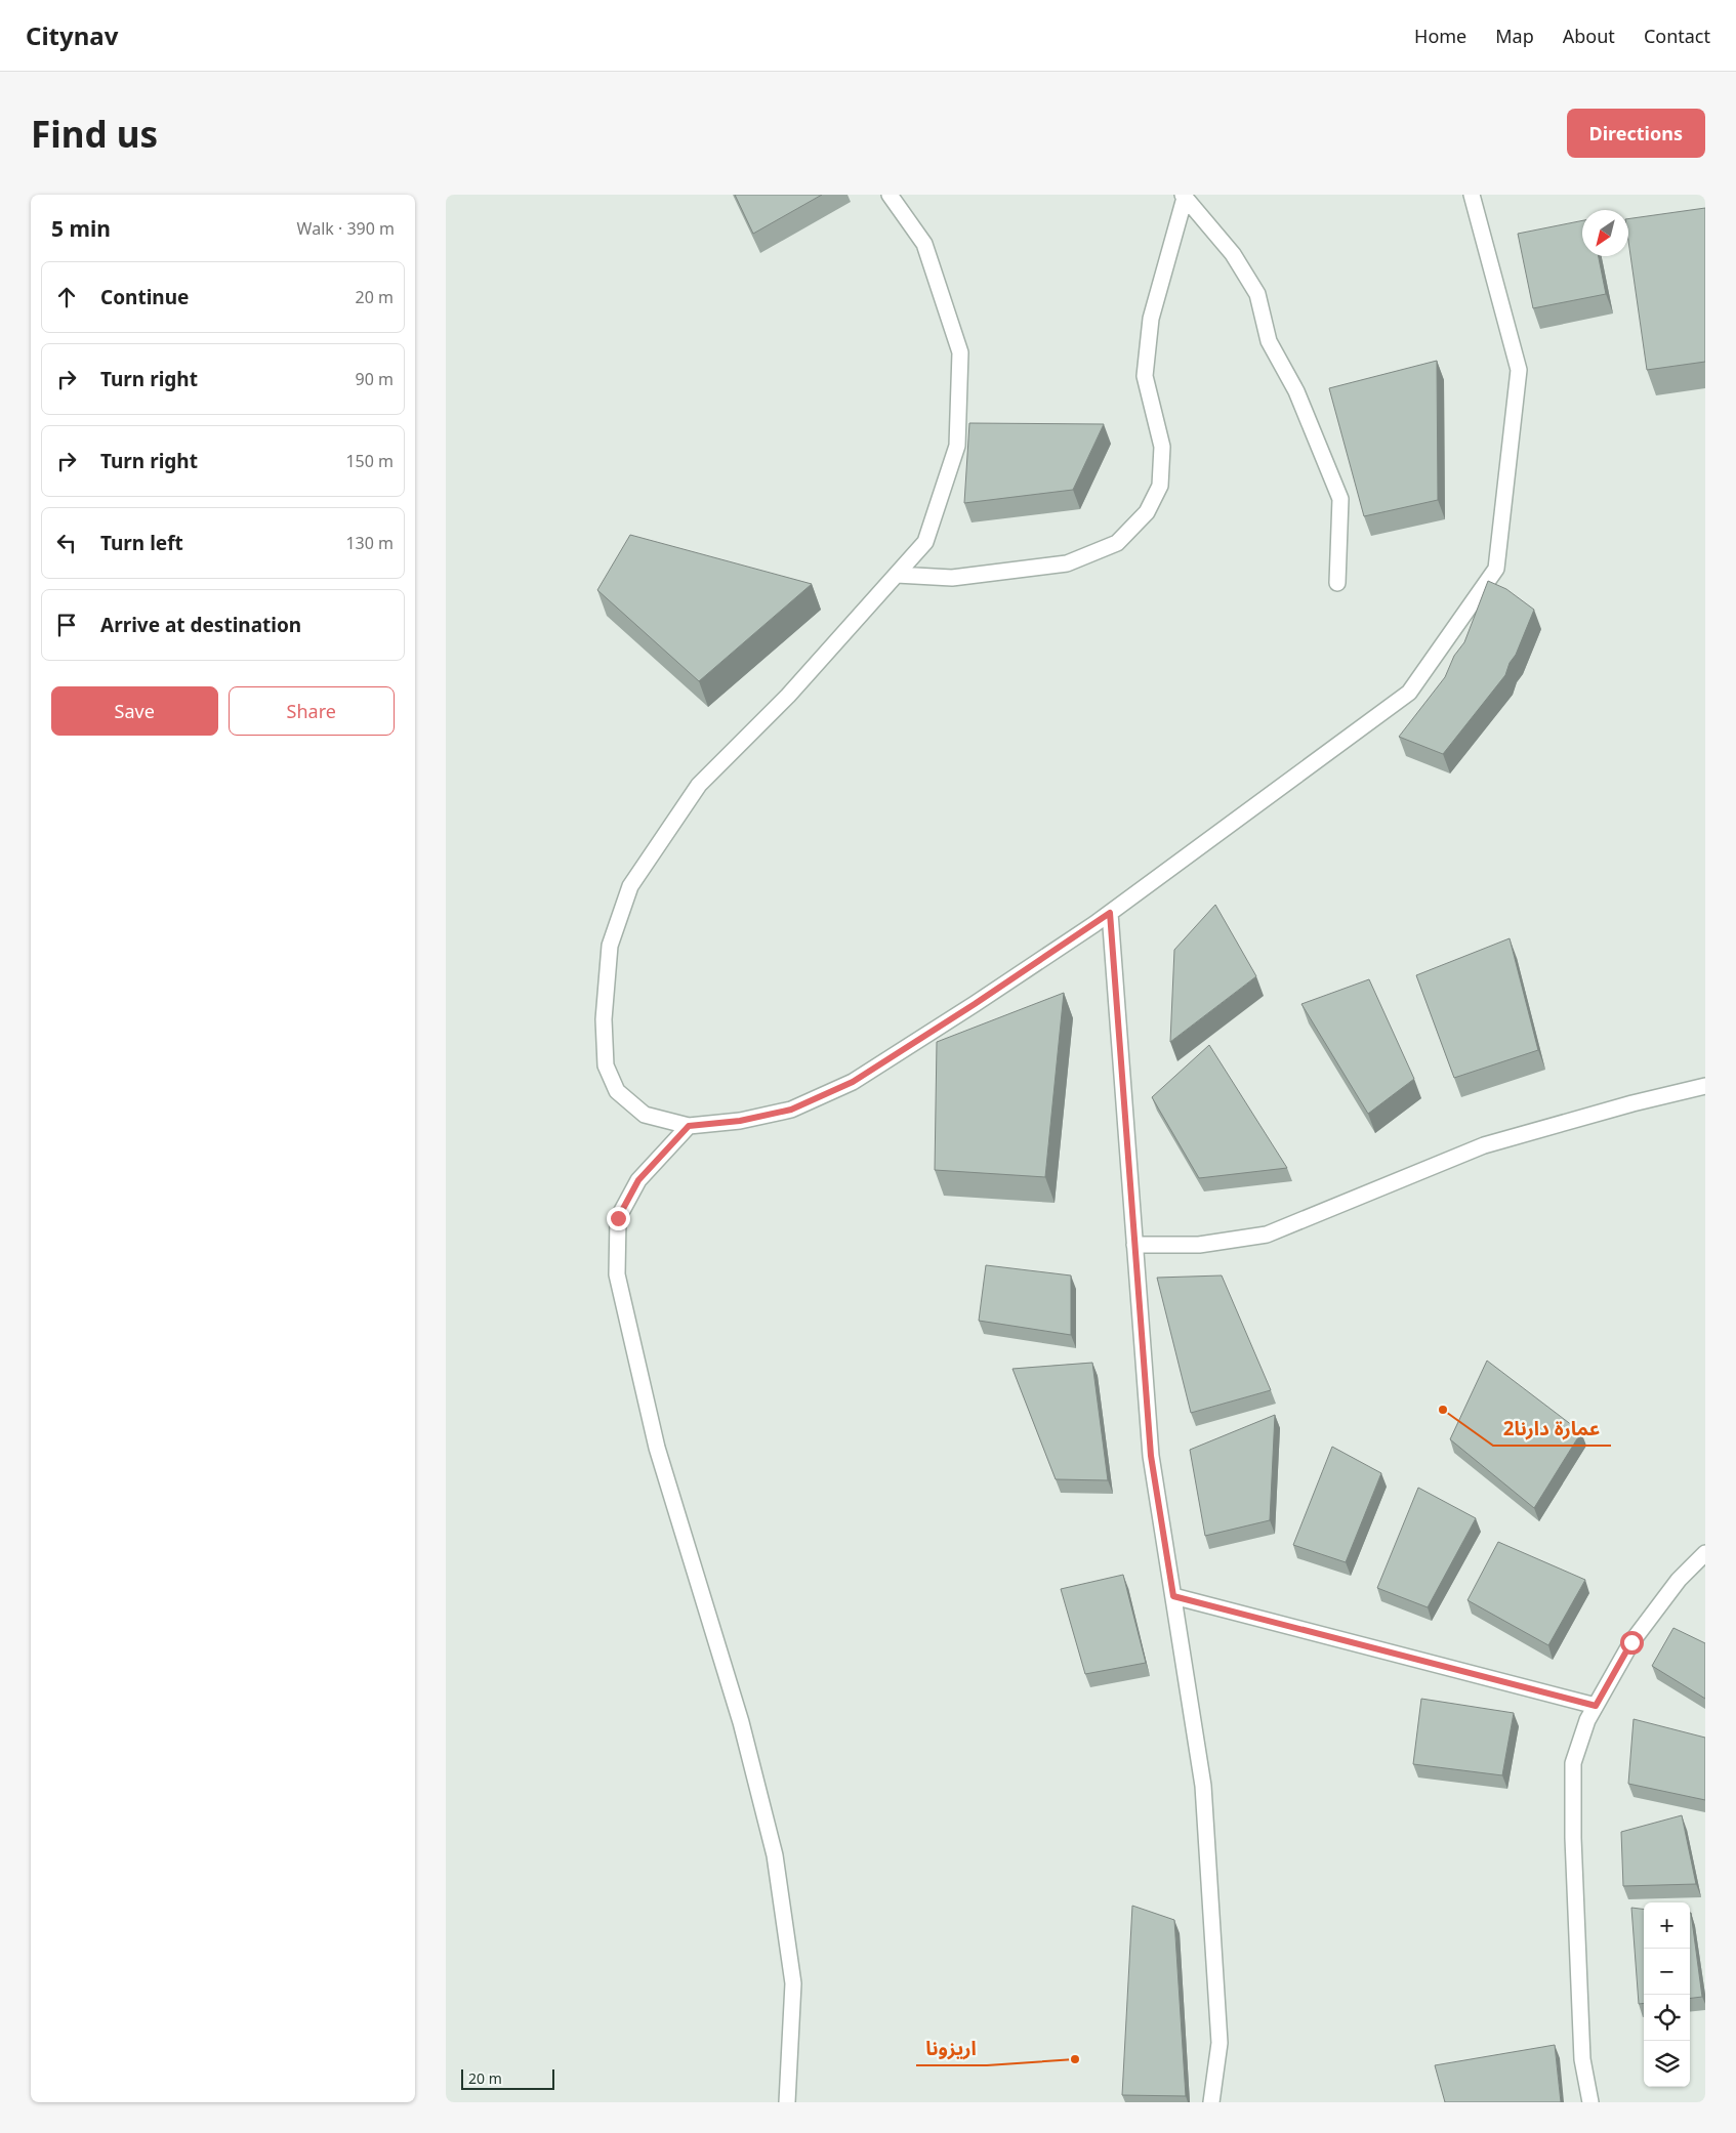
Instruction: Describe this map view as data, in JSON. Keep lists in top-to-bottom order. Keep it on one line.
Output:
{"places":["عمارة دارنا2","اريزونا"],"scale_bar":"20 m","north":"bottom left","page":{"header":"Citynav","nav":["Home","Map","About","Contact"],"buttons":["Directions",["Save","Share"]],"title":"Find us","heading":["5 min","Walk · 390 m"],"list":[["Continue","20 m"],["Turn right","90 m"],["Turn right","150 m"],["Turn left","130 m"],"Arrive at destination"],"map_buttons":["+","−"],"scale":"20 m"}}
